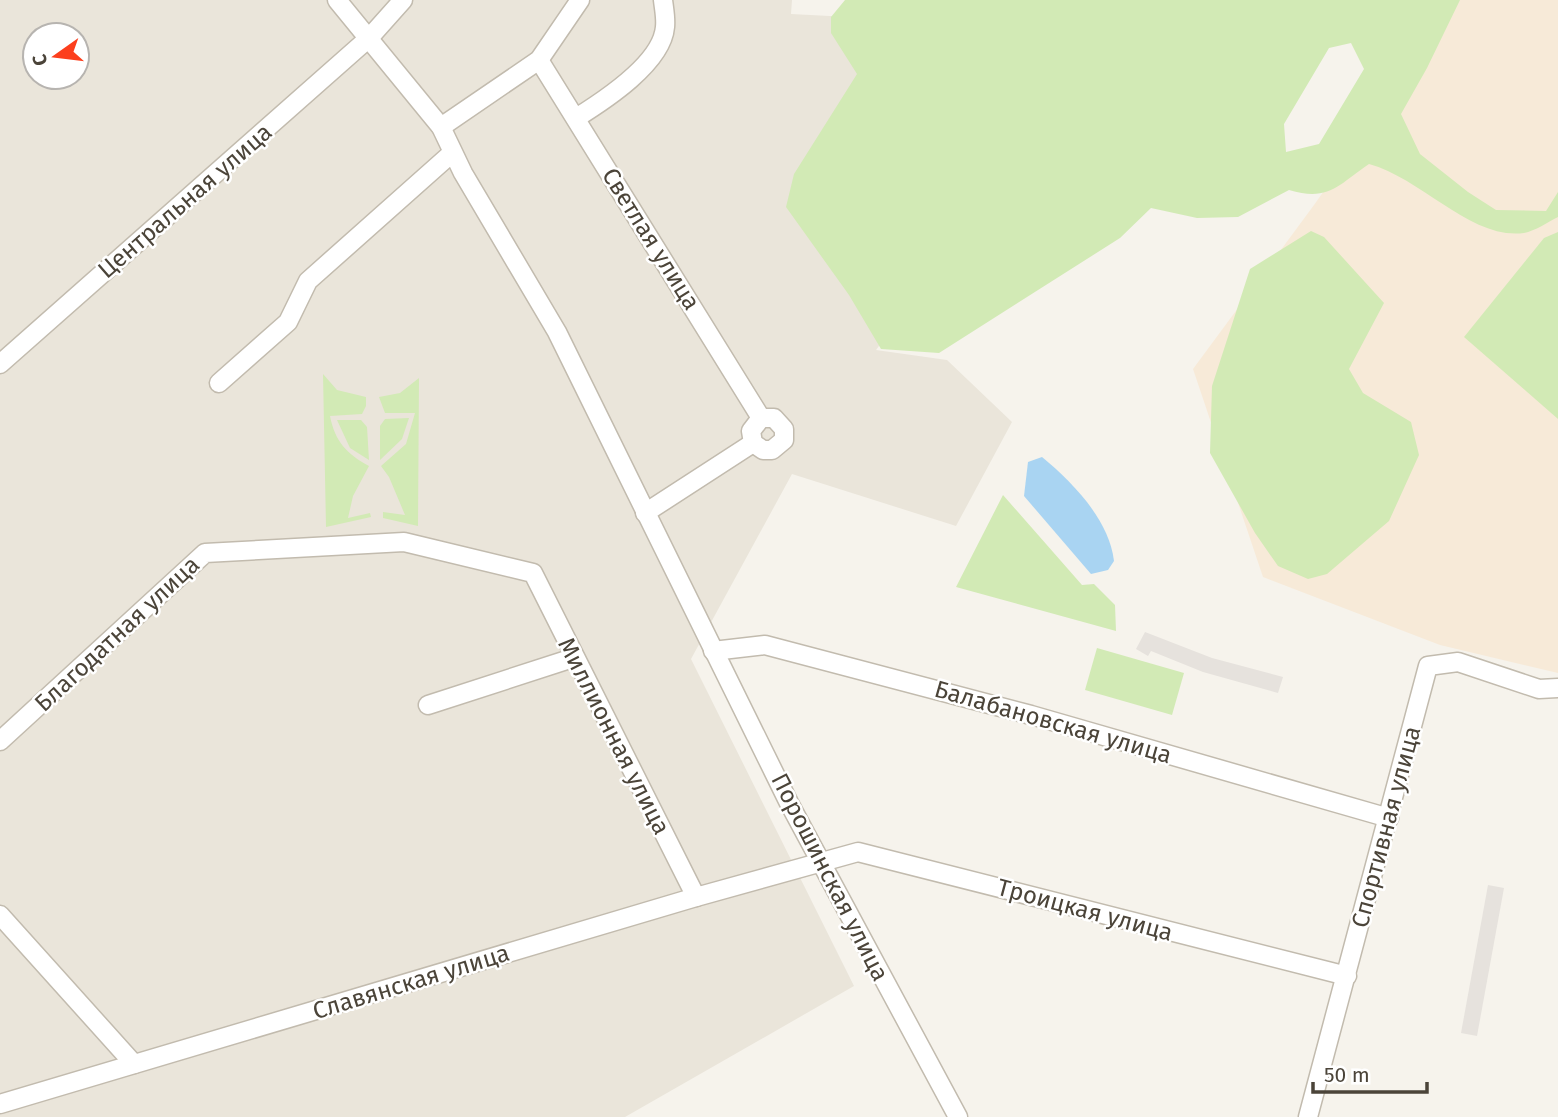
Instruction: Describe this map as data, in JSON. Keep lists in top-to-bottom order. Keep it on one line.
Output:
{"streets":{"street":["Центральная улица","Светлая улица","Благодатная улица","Балабановская улица","Миллионная улица","Спортивная улица","Порошинская улица","Троицкая улица","Славянская улица"]},"crossings":[["Центральная улица","Порошинская улица"],["Благодатная улица","Миллионная улица"],["Балабановская улица","Спортивная улица"],["Балабановская улица","Порошинская улица"],["Миллионная улица","Славянская улица"],["Спортивная улица","Троицкая улица"],["Порошинская улица","Троицкая улица"],["Порошинская улица","Славянская улица"],["Троицкая улица","Славянская улица"]],"scale_bar":"50 m","north":"left"}
